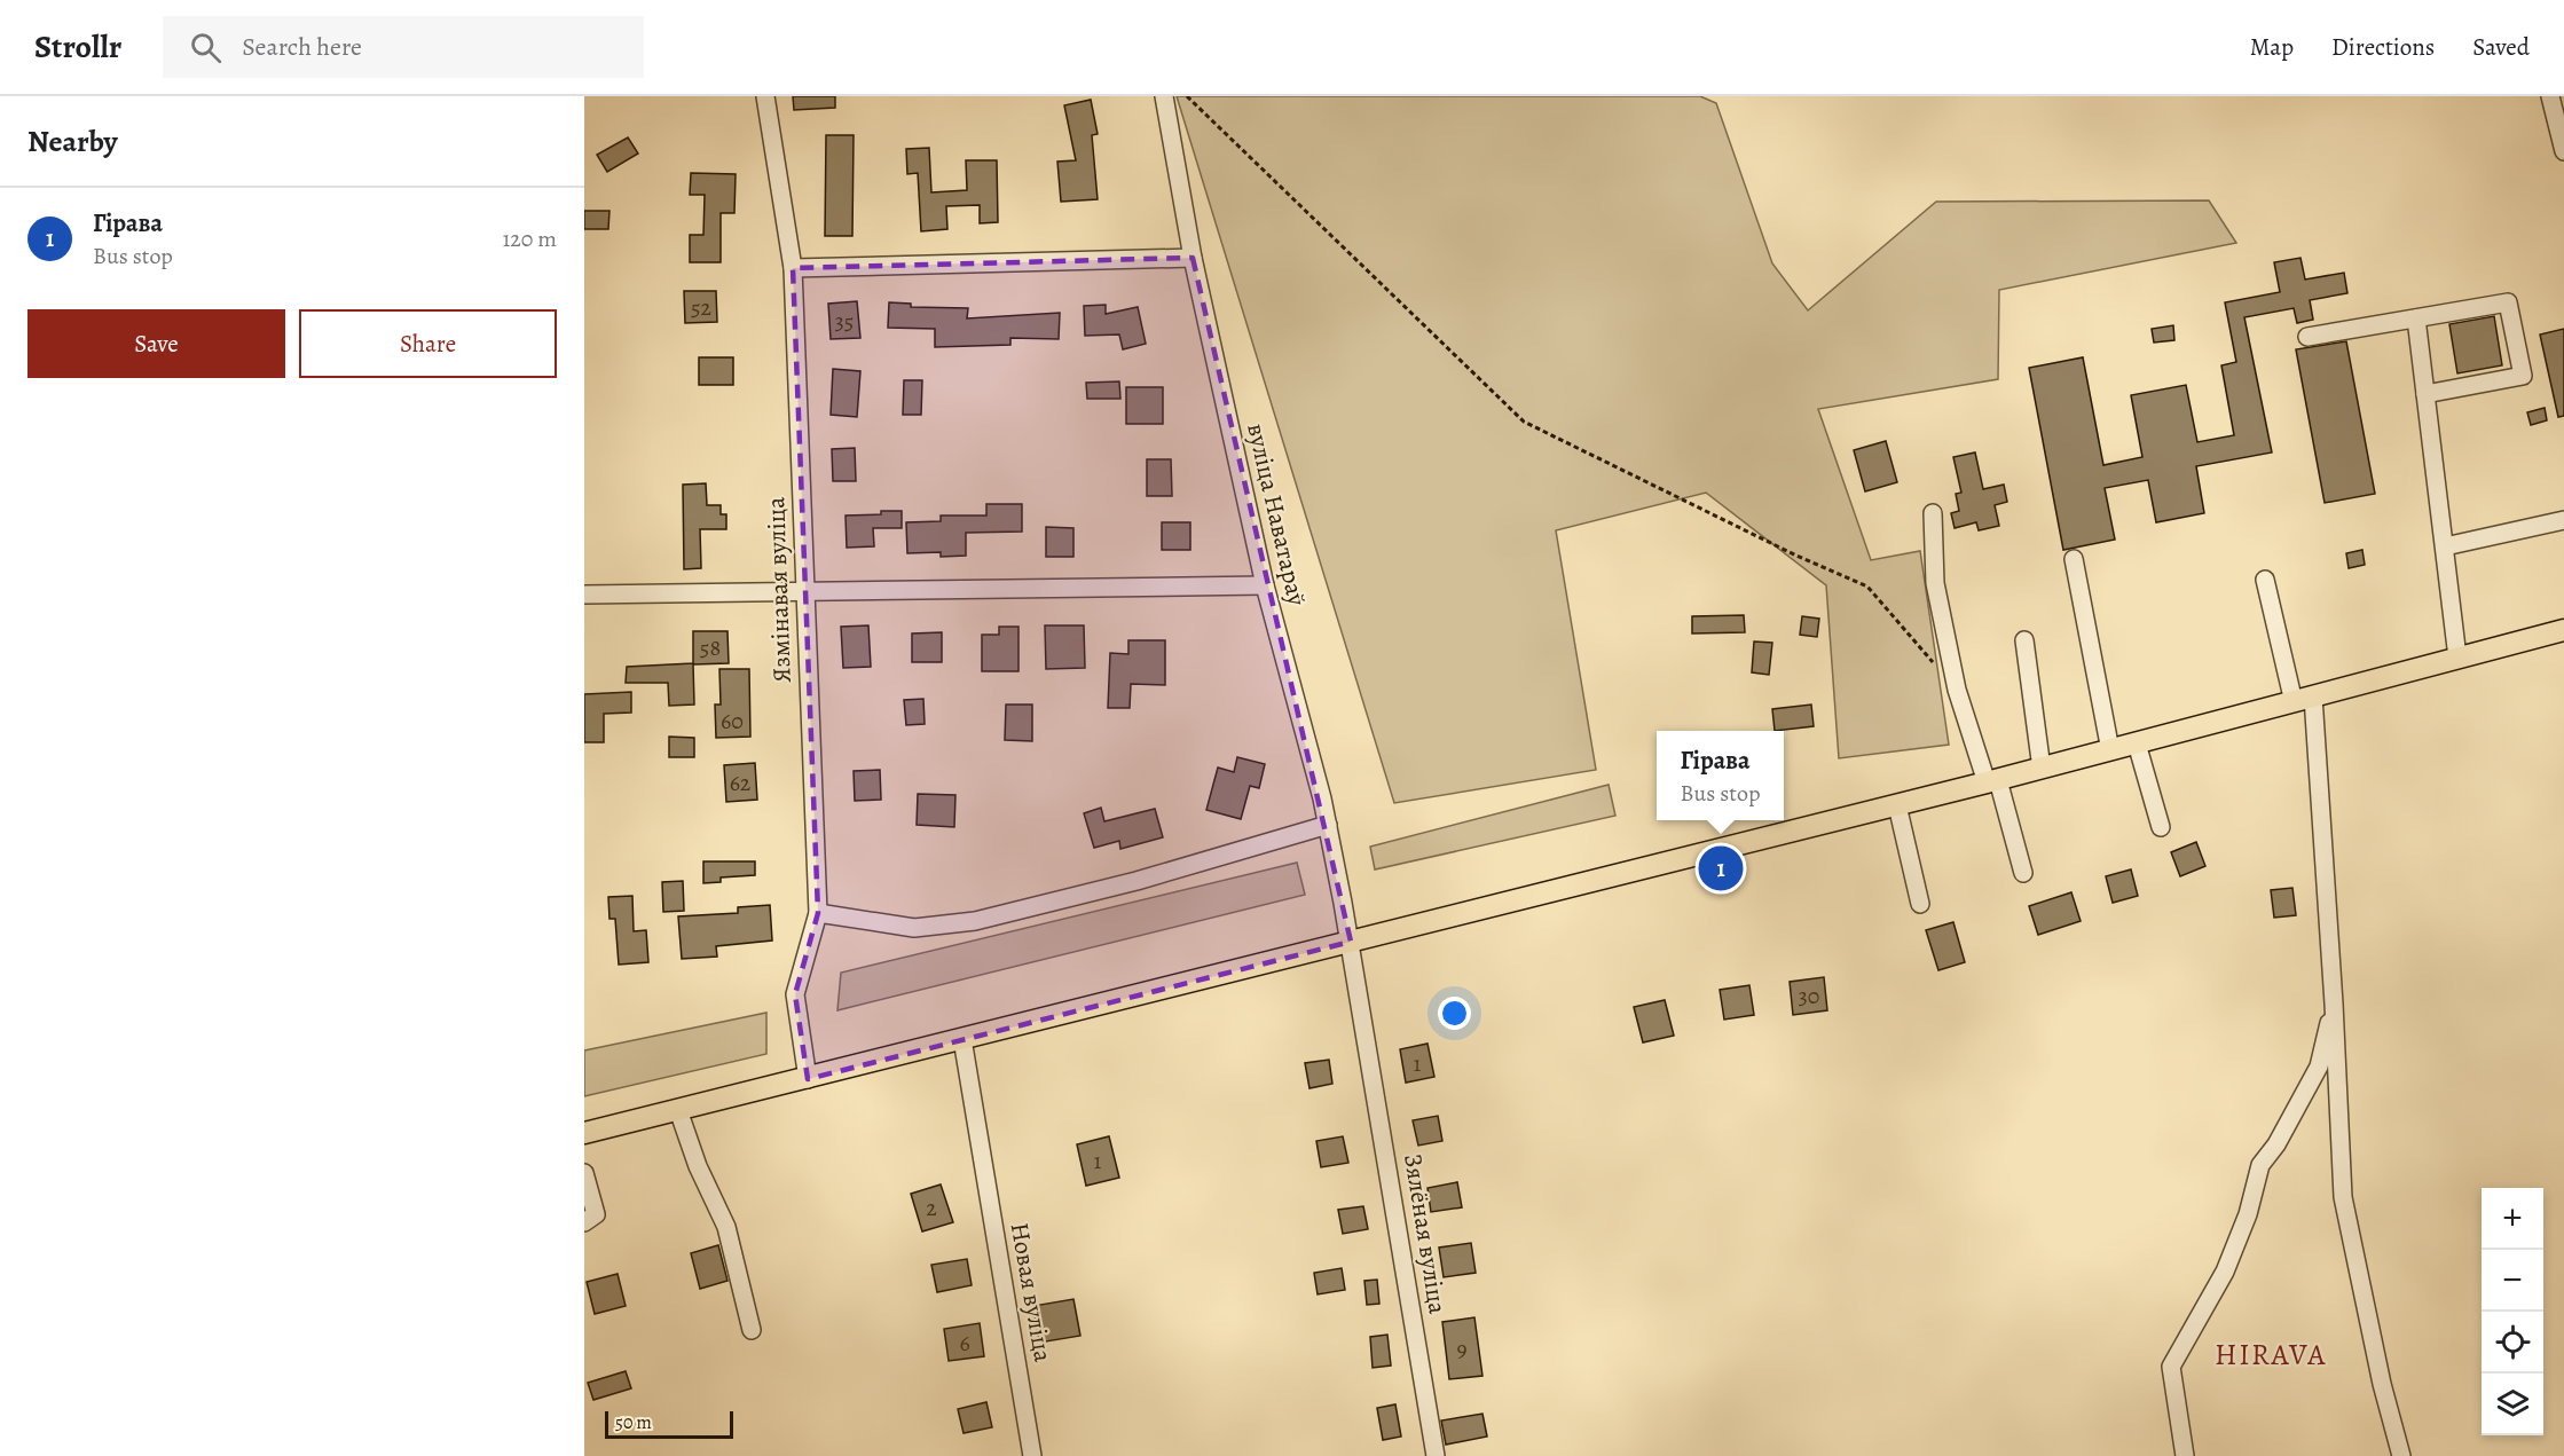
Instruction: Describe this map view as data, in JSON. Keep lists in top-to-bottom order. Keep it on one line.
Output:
{"streets":{"street":["вуліца Наватараў","Язмінавая вуліца","Зялёная вуліца","Новая вуліца"]},"crossings":[["вуліца Наватараў","Зялёная вуліца"]],"districts":["HIRAVA"],"house_numbers":["52","35","58","60","62","30","1","1","2","6","9"],"scale_bar":"50 m","page":{"header":"Strollr","search":"Search here","nav":["Map","Directions","Saved"],"heading":"Nearby","list":[{"mark":"1","name":"Гірава","note":"Bus stop","value":"120 m"}],"buttons":["Save","Share"],"popup":["Гірава","Bus stop"],"pins":"1","map_buttons":["+","−"],"scale":"50 m"}}
